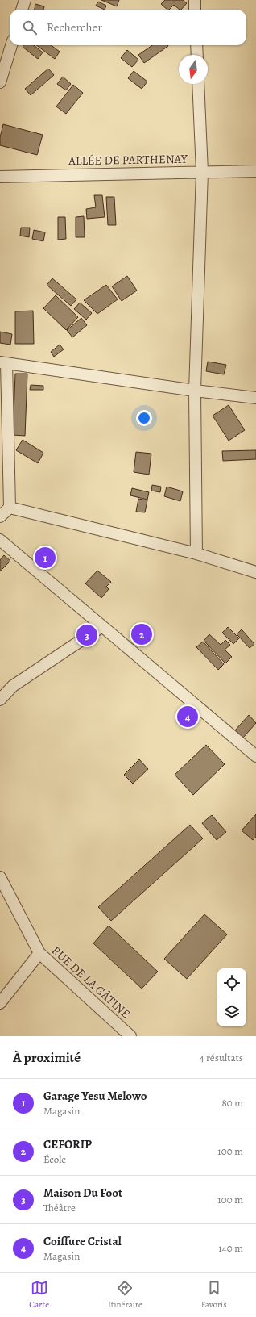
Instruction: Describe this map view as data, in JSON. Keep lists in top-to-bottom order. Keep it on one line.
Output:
{"streets":{"street":["ALLÉE DE PARTHENAY","RUE DE LA GÂTINE"]},"north":"bottom","page":{"search":"Rechercher","pins":["1","2","3","4"],"heading":["À proximité","4 résultats"],"list":[{"mark":"1","name":"Garage Yesu Melowo","note":"Magasin","value":"80 m"},{"mark":"2","name":"CEFORIP","note":"École","value":"100 m"},{"mark":"3","name":"Maison Du Foot","note":"Théâtre","value":"100 m"},{"mark":"4","name":"Coiffure Cristal","note":"Magasin","value":"140 m"}],"nav":["Carte","Itinéraire","Favoris"]}}
